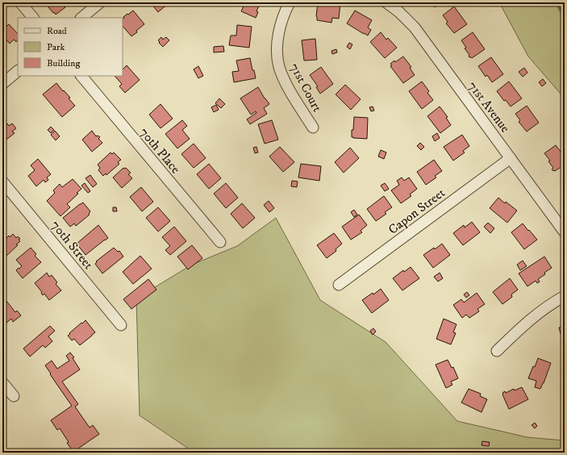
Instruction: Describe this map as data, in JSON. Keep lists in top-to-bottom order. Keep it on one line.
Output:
{"streets":{"street":["71st Court","71st Avenue","70th Place","Capon Street","70th Street"]},"crossings":[["71st Avenue","Capon Street"]],"legend":["Road","Park","Building"]}
